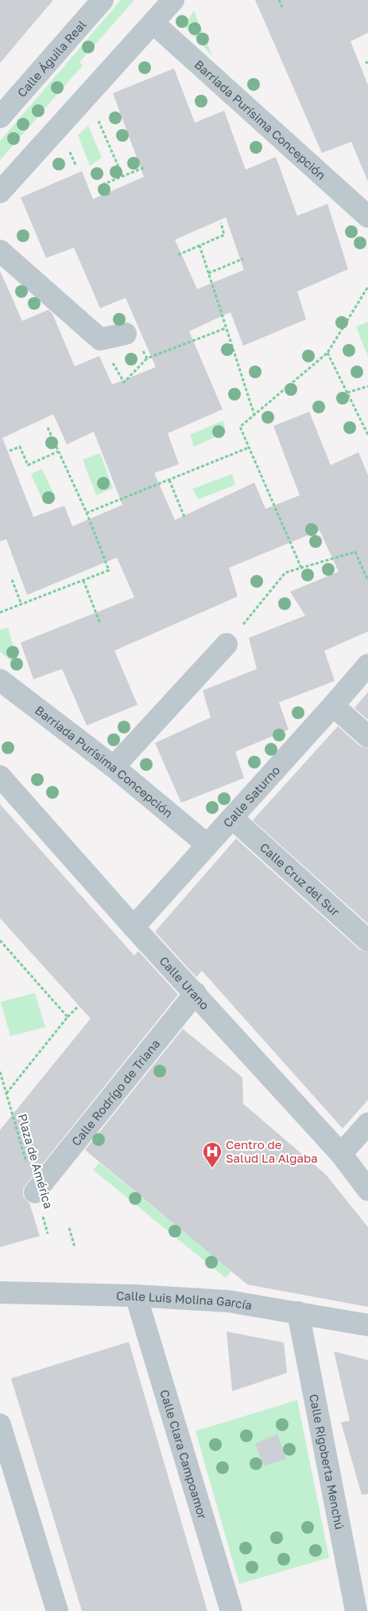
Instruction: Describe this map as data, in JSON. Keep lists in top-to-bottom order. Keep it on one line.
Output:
{"streets":{"street":["Calle Águila Real","Barriada Purísima Concepción","Calle Saturno","Calle Cruz del Sur","Calle Urano","Calle Rodrígo de Triana","Calle Luis Molina García","Calle Clara Campoamor","Calle Rigoberta Menchú"],"path":["Plaza de América"]},"crossings":[["Barriada Purísima Concepción","Calle Saturno"],["Calle Saturno","Calle Cruz del Sur"],["Calle Saturno","Calle Urano"],["Calle Urano","Calle Rodrígo de Triana"],["Calle Rodrígo de Triana","Plaza de América"],["Calle Luis Molina García","Calle Clara Campoamor"],["Calle Luis Molina García","Calle Rigoberta Menchú"]],"places":{"hospital":["Centro de Salud La Algaba"]}}
